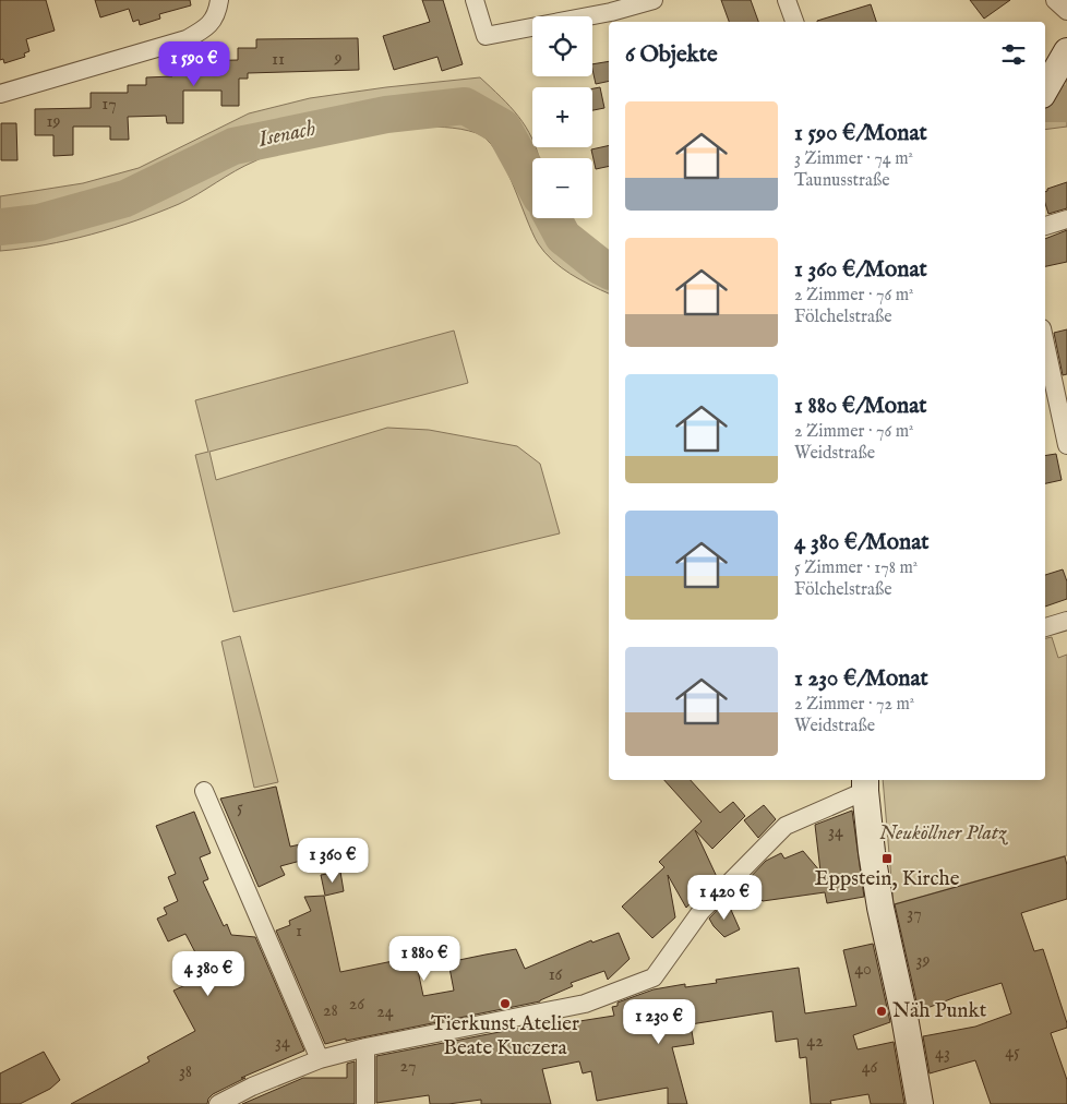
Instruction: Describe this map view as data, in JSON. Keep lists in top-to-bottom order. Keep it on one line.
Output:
{"water":["Isenach"],"parks":["Neuköllner Platz"],"places":{"transit":["Eppstein, Kirche"],"other":["Tierkunst Atelier Beate Kuczera","Näh Punkt"]},"house_numbers":["9","11","17","19","5","34","37","1","39","40","16","26","28","24","42","34","45","43","27","46","38"],"page":{"map_buttons":["+","−"],"heading":"6 Objekte","price":["1 590 €","1 360 €","1 420 €","1 880 €","4 380 €","1 230 €"],"list":[{"name":"1 590 €/Monat","note":"3 Zimmer · 74 m² · Taunusstraße"},{"name":"1 360 €/Monat","note":"2 Zimmer · 76 m² · Fölchelstraße"},{"name":"1 880 €/Monat","note":"2 Zimmer · 76 m² · Weidstraße"},{"name":"4 380 €/Monat","note":"5 Zimmer · 178 m² · Fölchelstraße"},{"name":"1 230 €/Monat","note":"2 Zimmer · 72 m² · Weidstraße"}]}}
